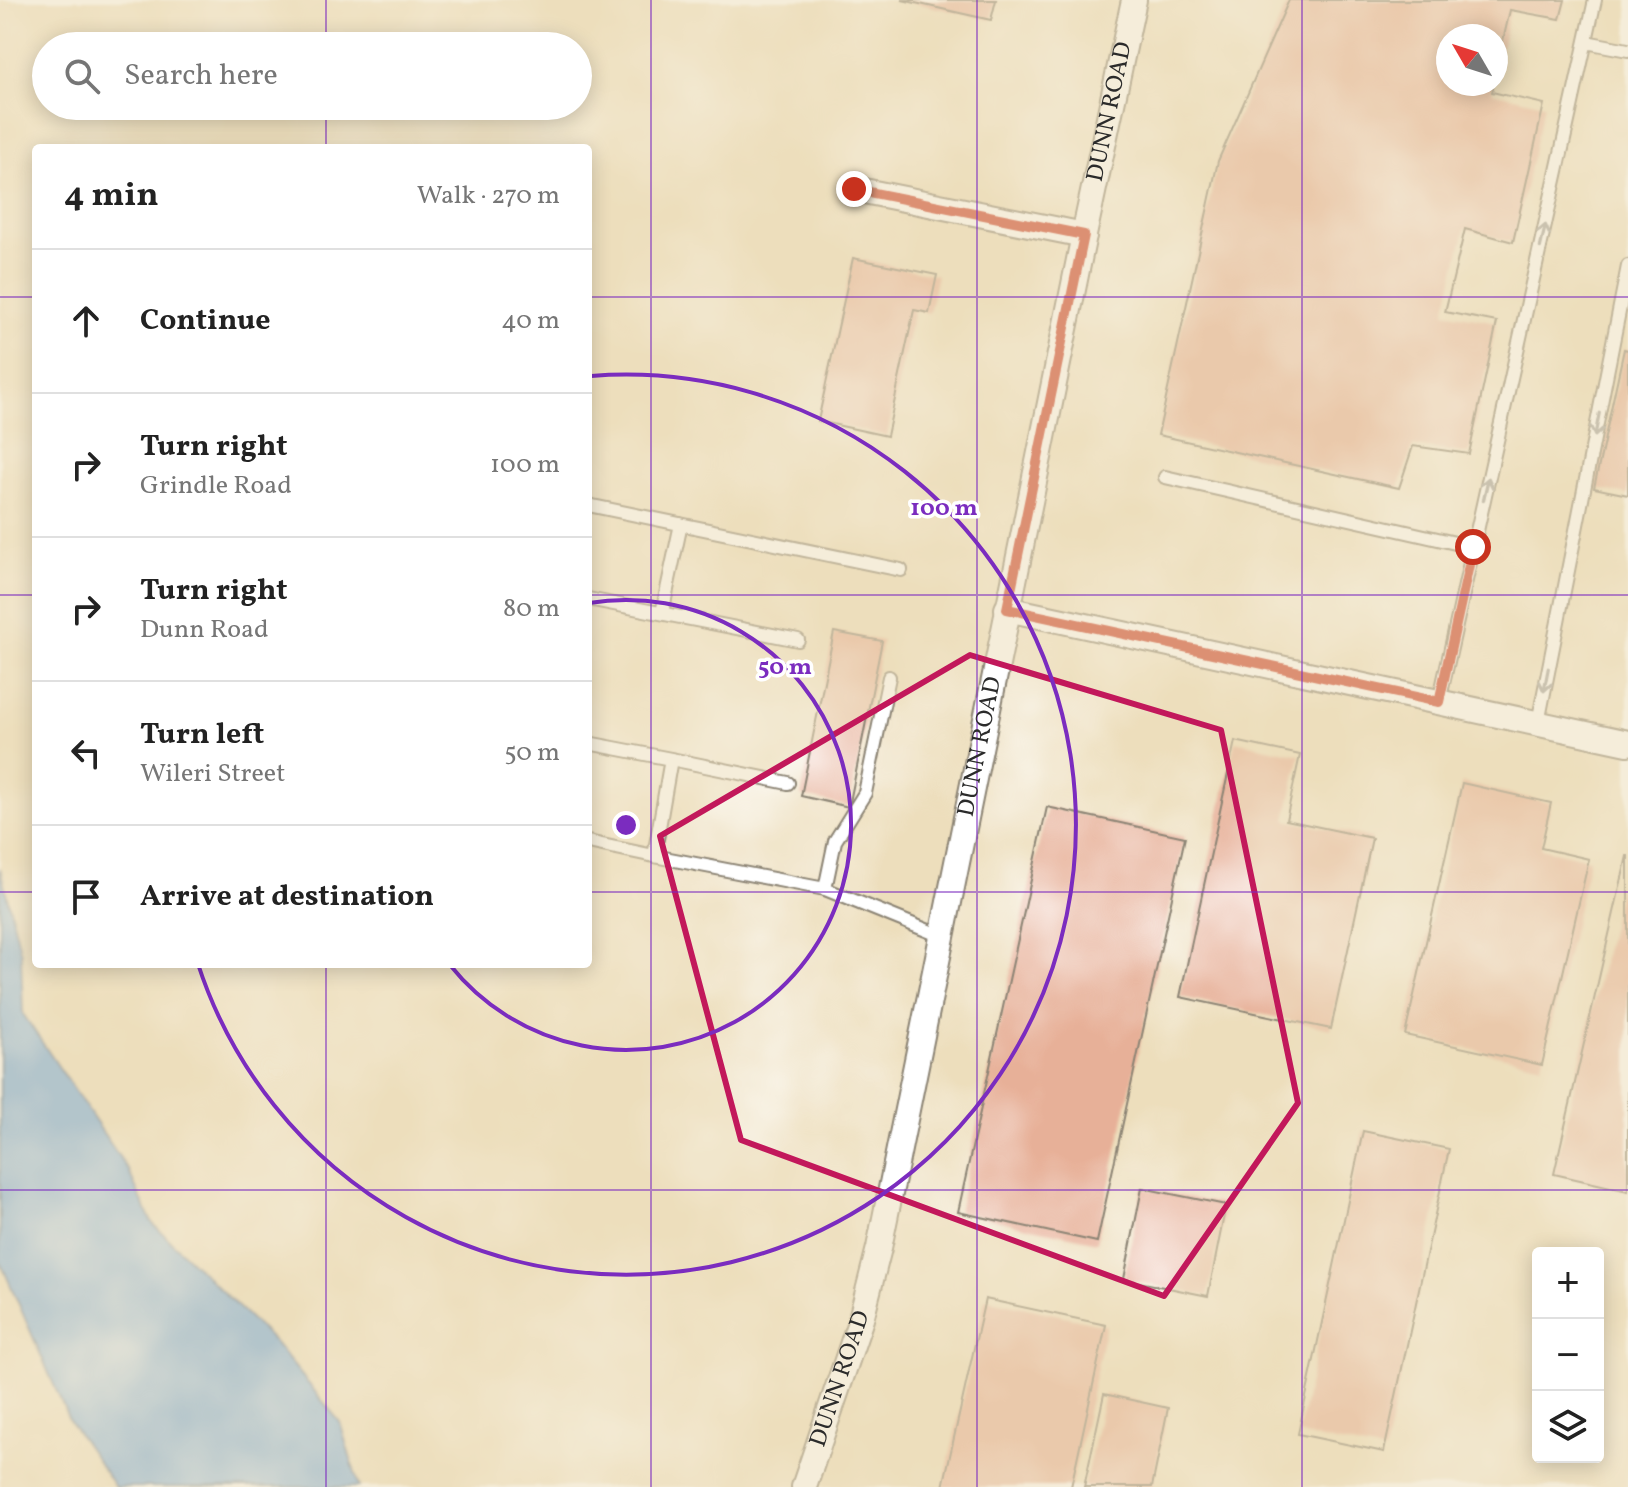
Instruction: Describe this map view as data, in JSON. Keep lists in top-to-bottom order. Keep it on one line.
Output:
{"streets":{"street":["DUNN ROAD"]},"north":"top left","page":{"search":"Search here","heading":["4 min","Walk · 270 m"],"list":[["Continue","40 m"],["Turn right","Grindle Road","100 m"],["Turn right","Dunn Road","80 m"],["Turn left","Wileri Street","50 m"],"Arrive at destination"],"map_buttons":["+","−"]},"rings":["100 m","50 m"]}
